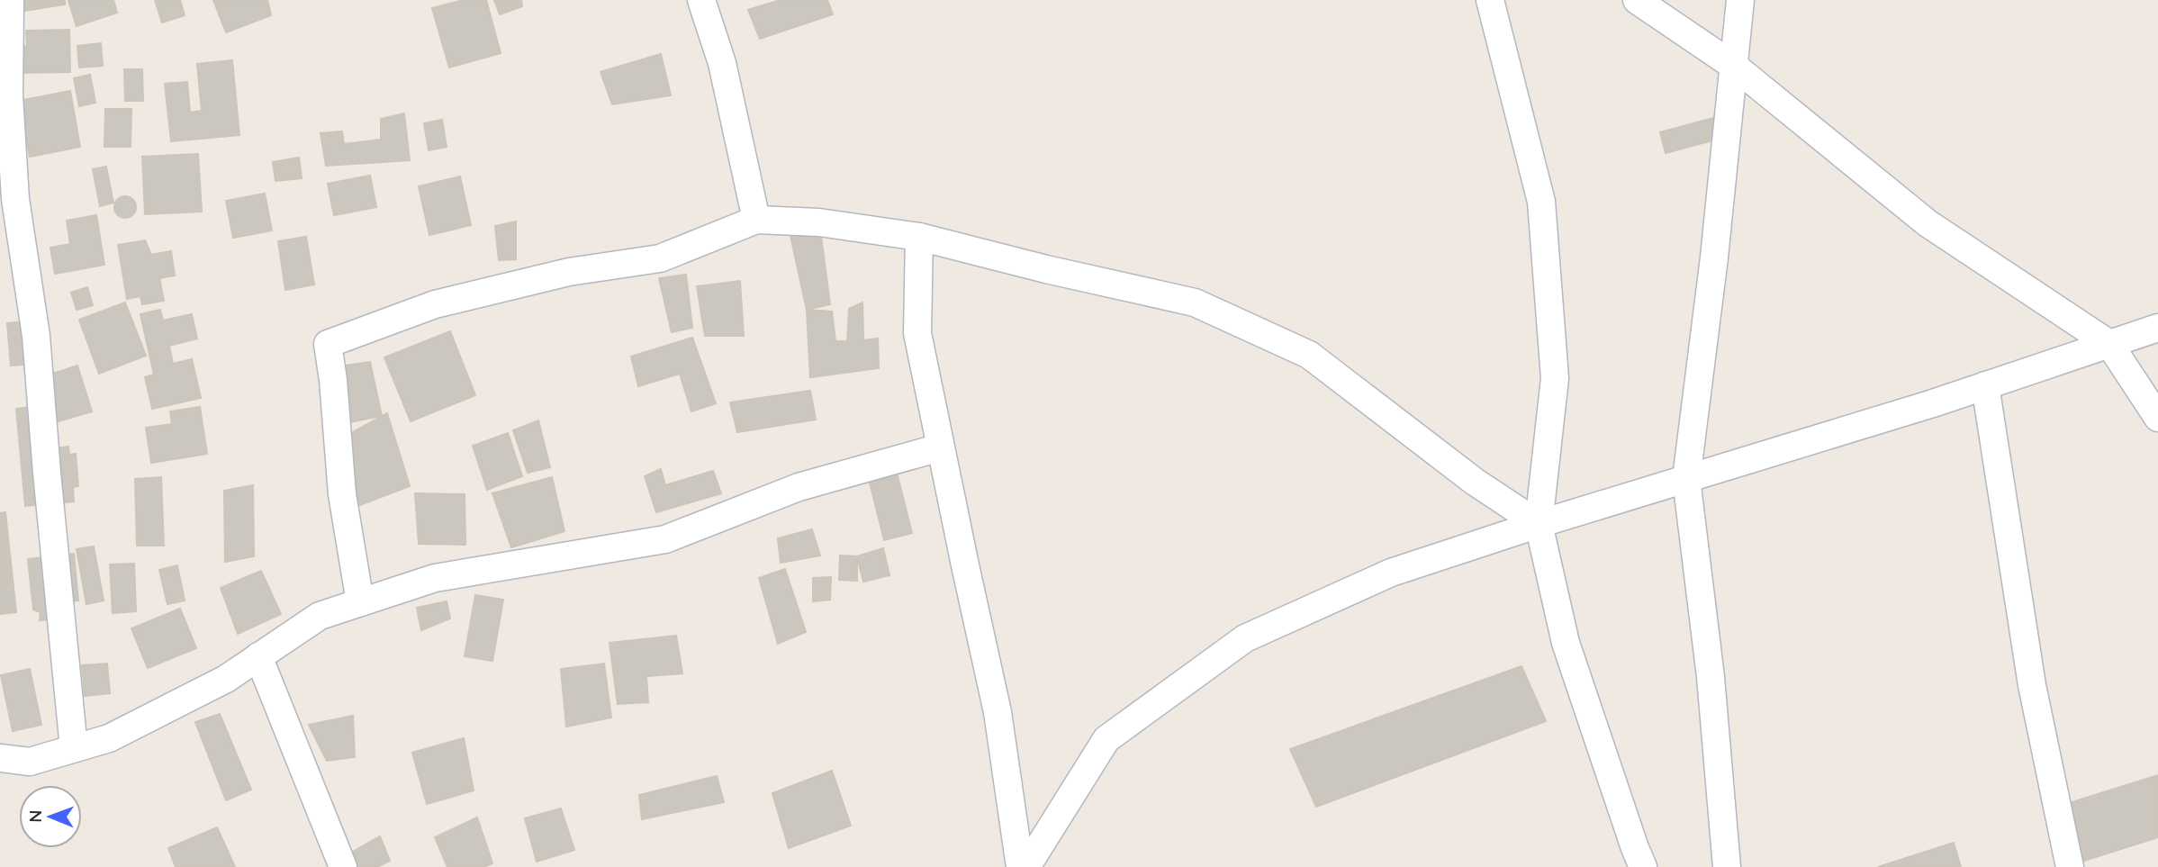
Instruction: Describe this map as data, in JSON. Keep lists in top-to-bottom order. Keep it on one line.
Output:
{"north":"left"}
